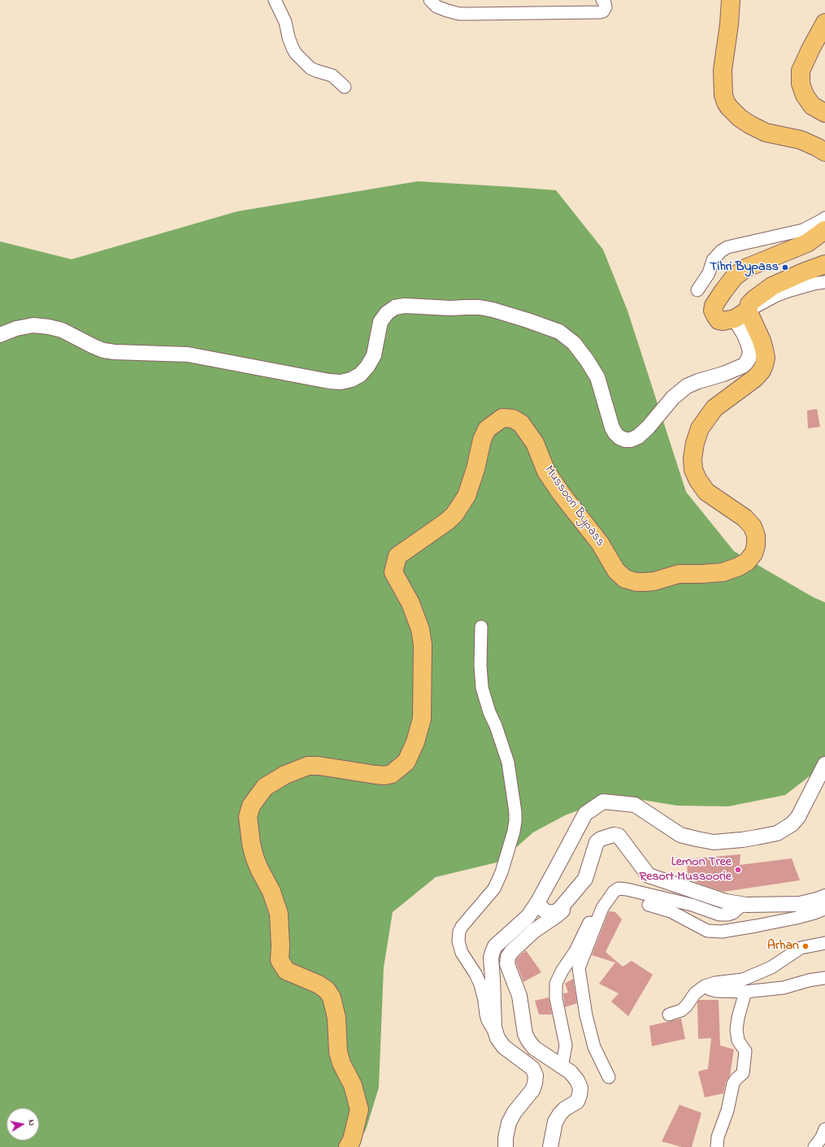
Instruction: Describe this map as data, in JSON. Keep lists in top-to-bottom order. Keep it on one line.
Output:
{"streets":{"main road":["Mussoori Bypass"]},"places":["Tihri Bypass","Lemon Tree Resort Mussoorie","Arhan"],"north":"right"}
